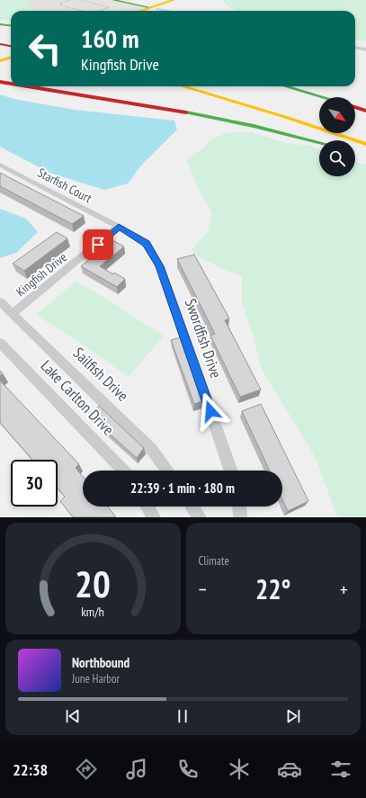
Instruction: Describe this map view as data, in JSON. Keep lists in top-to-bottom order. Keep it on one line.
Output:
{"streets":{"street":["Starfish Court","Kingfish Drive","Swordfish Drive","Sailfish Drive","Lake Carlton Drive"]},"crossings":[["Starfish Court","Kingfish Drive"],["Starfish Court","Swordfish Drive"],["Kingfish Drive","Swordfish Drive"],["Kingfish Drive","Sailfish Drive"]],"north":"bottom right","page":{"turn":["160 m","Kingfish Drive"],"limit":"30","trip":"22:39 · 1 min · 180 m","tile":"Climate","heat":["−","22°","+"],"song":["Northbound","June Harbor"],"tabs":"22:38","gauge":["20","km/h"]}}
